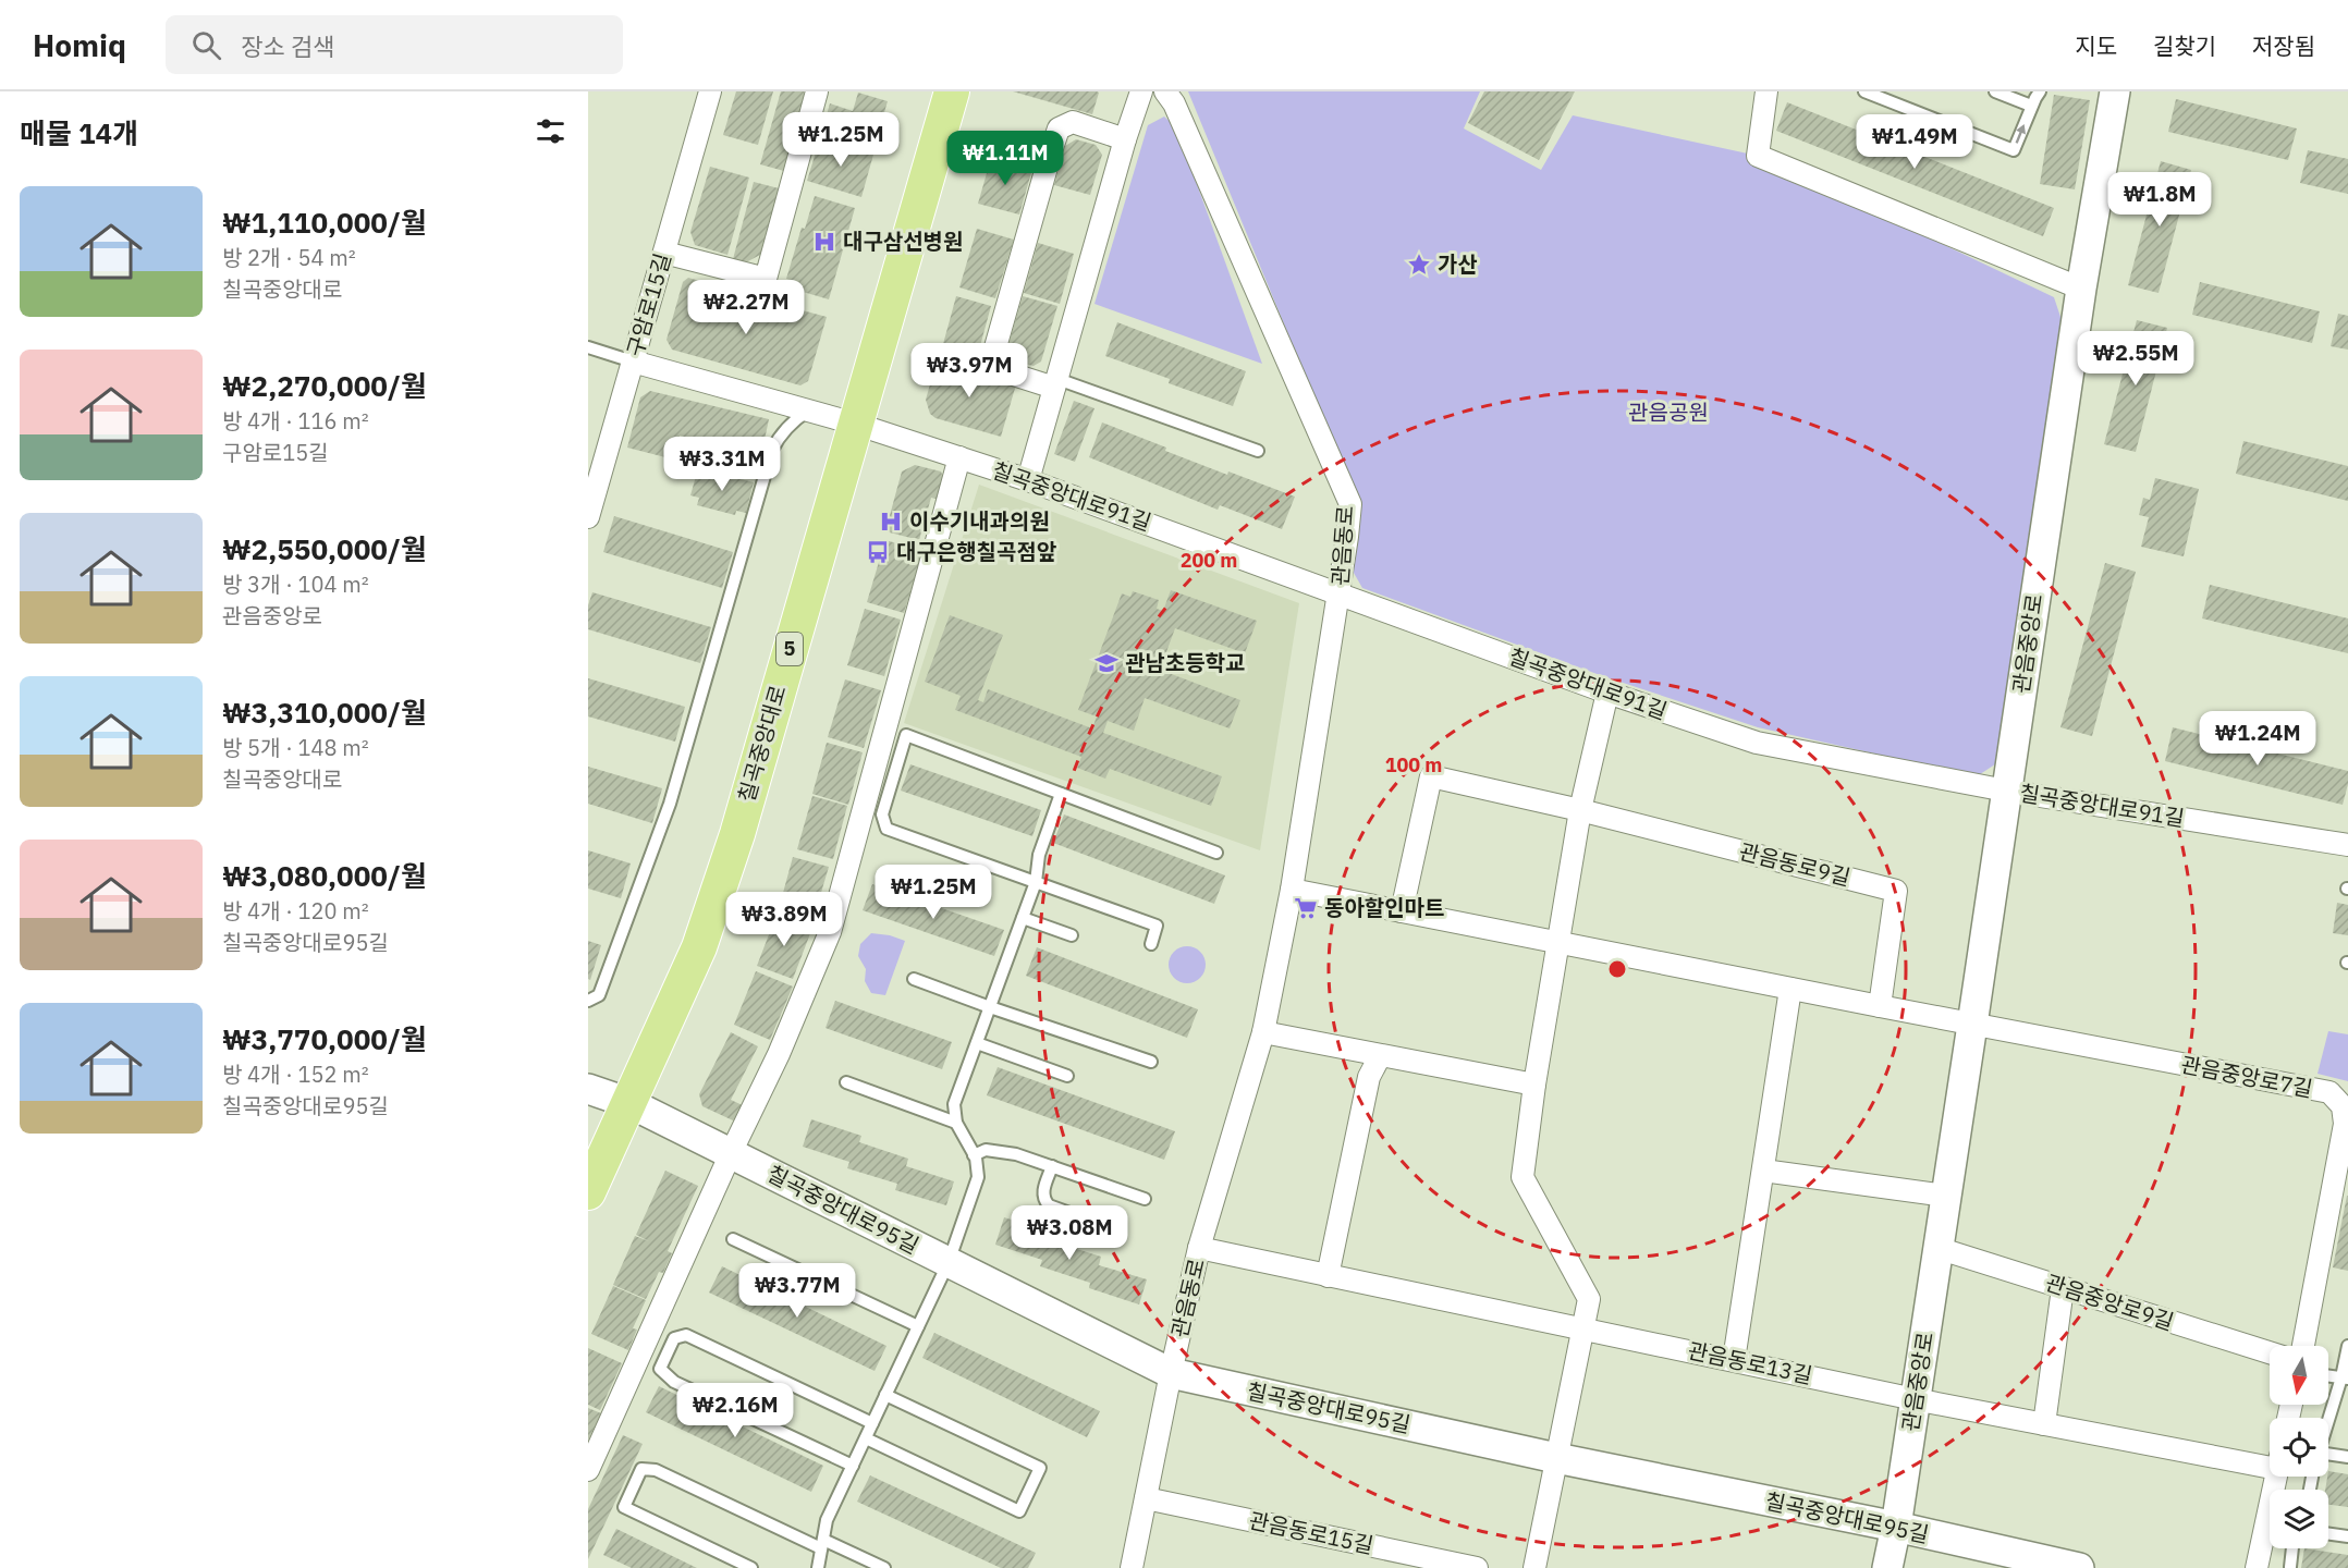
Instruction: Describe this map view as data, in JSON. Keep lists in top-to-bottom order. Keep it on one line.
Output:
{"streets":{"main road":["관음중앙로","5","칠곡중앙대로","칠곡중앙대로95길"],"street":["구암로15길","칠곡중앙대로91길","관음동로","관음동로9길","관음중앙로7길","관음중앙로9길","관음동로13길","관음동로15길"]},"crossings":[["구암로15길","칠곡중앙대로91길"],["칠곡중앙대로91길","관음동로"],["칠곡중앙대로91길","관음중앙로"],["칠곡중앙대로91길","칠곡중앙대로"],["관음동로","칠곡중앙대로95길"],["관음동로","관음동로13길"],["관음동로","관음동로15길"],["관음중앙로","관음중앙로7길"],["관음중앙로","칠곡중앙대로95길"],["관음중앙로","관음중앙로9길"],["관음중앙로","관음동로13길"],["칠곡중앙대로","칠곡중앙대로95길"]],"parks":["관음공원"],"places":{"hospital":["대구삼선병원","이수기내과의원"],"place":["가산"],"bus stop":["대구은행칠곡점앞"],"school or university":["관남초등학교"],"supermarket":["동아할인마트"]},"north":"bottom","page":{"header":"Homiq","search":"장소 검색","nav":["지도","길찾기","저장됨"],"heading":"매물 14개","price":["₩1.25M","₩1.49M","₩1.11M","₩1.8M","₩2.27M","₩2.55M","₩3.97M","₩3.31M","₩1.24M","₩1.25M","₩3.89M","₩3.08M","₩3.77M","₩2.16M"],"list":[{"name":"₩1,110,000/월","note":"방 2개 · 54 m² · 칠곡중앙대로"},{"name":"₩2,270,000/월","note":"방 4개 · 116 m² · 구암로15길"},{"name":"₩2,550,000/월","note":"방 3개 · 104 m² · 관음중앙로"},{"name":"₩3,310,000/월","note":"방 5개 · 148 m² · 칠곡중앙대로"},{"name":"₩3,080,000/월","note":"방 4개 · 120 m² · 칠곡중앙대로95길"},{"name":"₩3,770,000/월","note":"방 4개 · 152 m² · 칠곡중앙대로95길"}]},"rings":["200 m","100 m"]}
